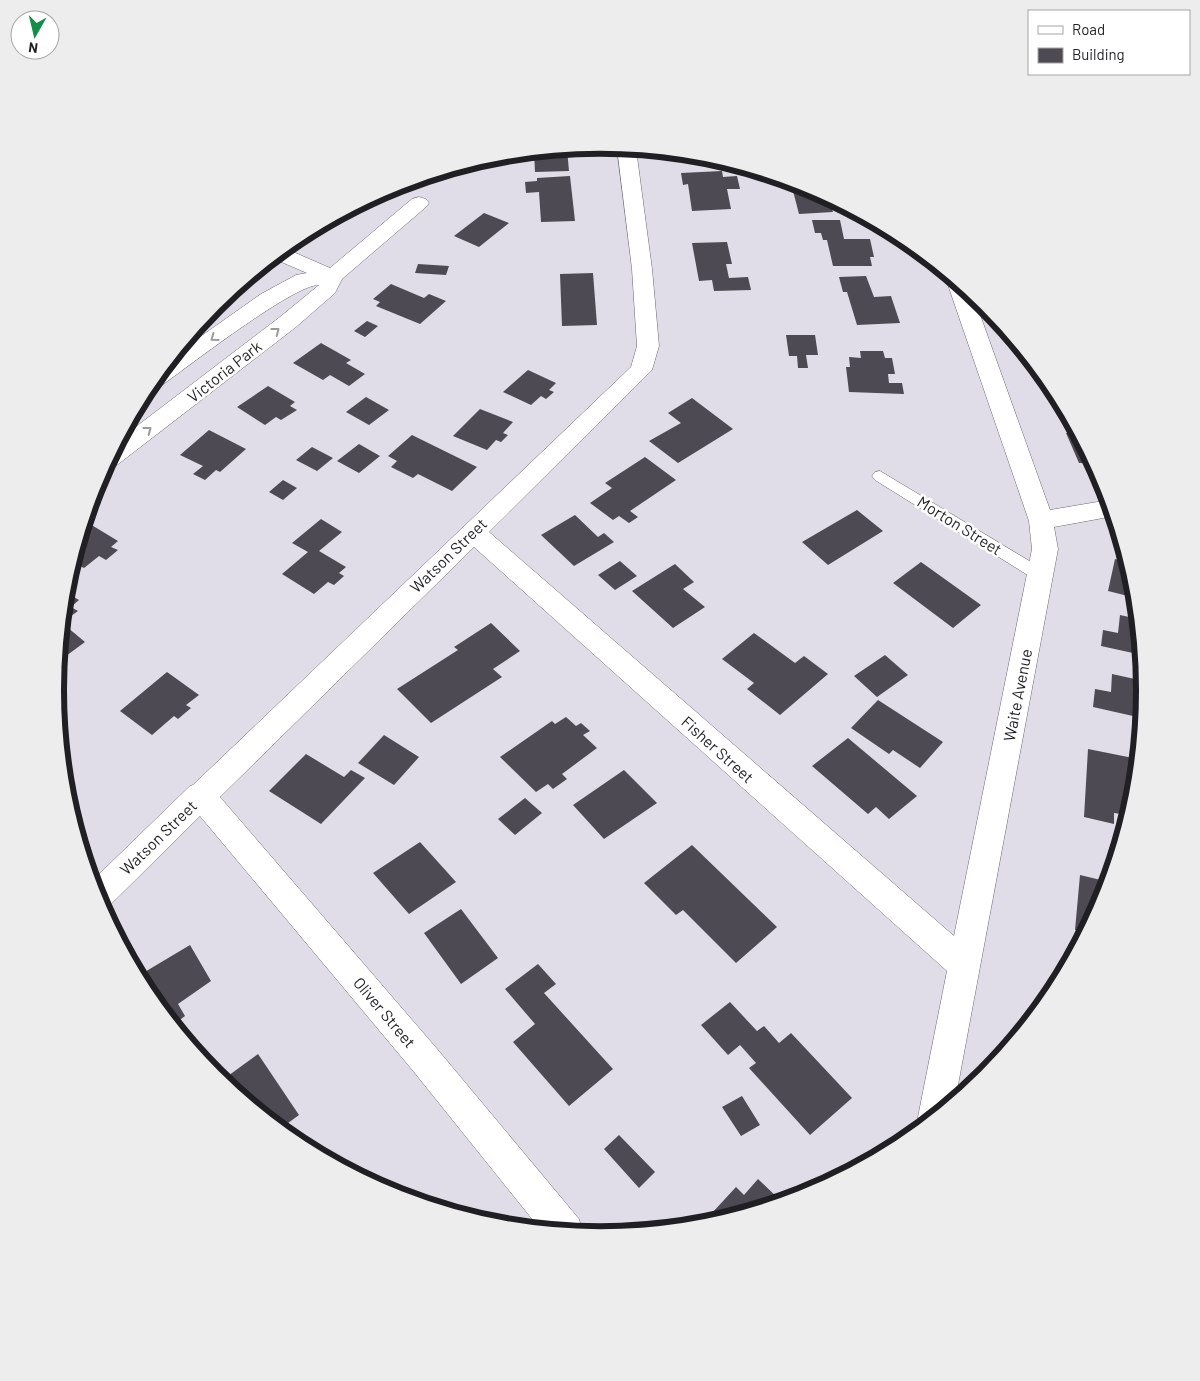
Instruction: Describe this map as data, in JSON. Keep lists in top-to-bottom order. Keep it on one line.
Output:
{"streets":{"street":["Victoria Park","Watson Street","Waite Avenue","Fisher Street","Oliver Street"],"lane":["Morton Street"]},"crossings":[["Morton Street","Waite Avenue"],["Watson Street","Fisher Street"],["Watson Street","Oliver Street"],["Waite Avenue","Fisher Street"]],"legend":["Road","Building"],"north":"bottom"}
